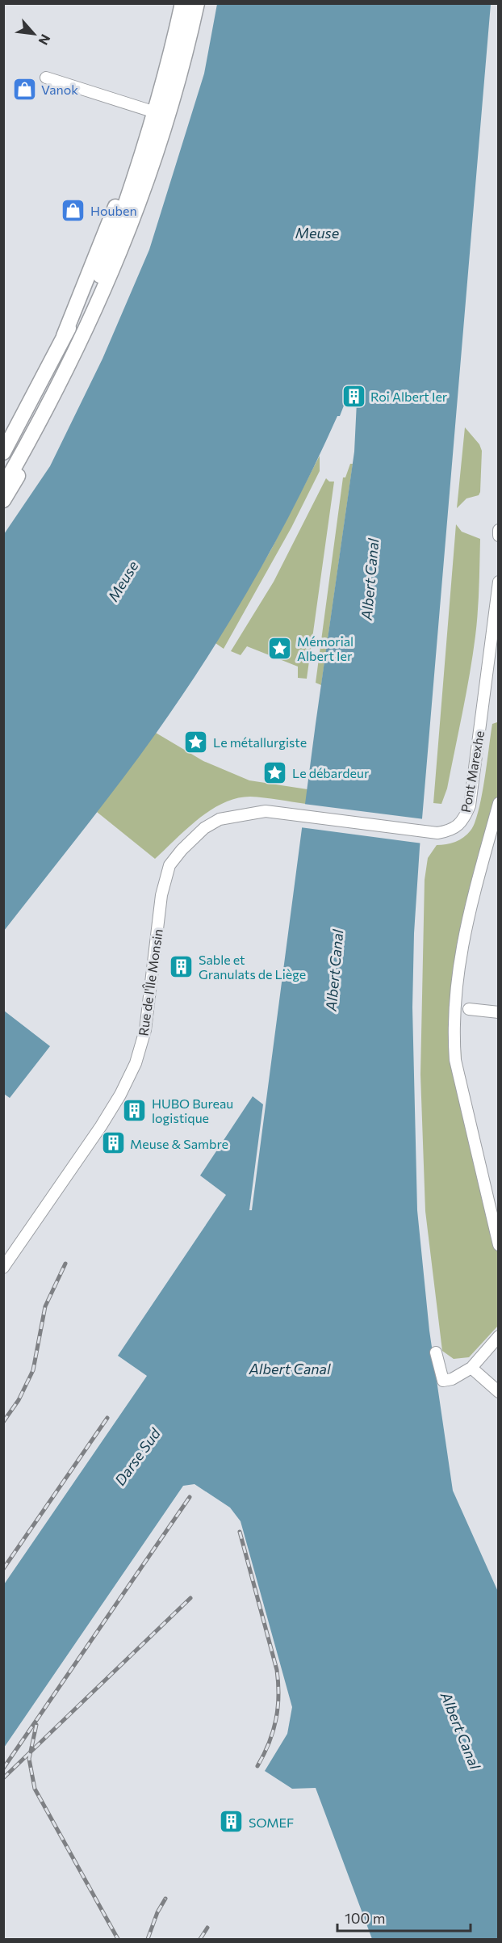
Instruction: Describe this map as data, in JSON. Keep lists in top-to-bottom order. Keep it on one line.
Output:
{"streets":{"street":["Pont Marexhe","Rue de l'Île Monsin"]},"crossings":[["Pont Marexhe","Rue de l'Île Monsin"]],"water":["Meuse","Albert Canal","Darse Sud"],"places":{"shop":["Vanok","Houben"],"building":["Roi Albert Ier","Sable et Granulats de Liège","HUBO Bureau logistique","Meuse & Sambre","SOMEF"],"place":["Mémorial Albert Ier","Le métallurgiste","Le débardeur"]},"scale_bar":"100 m","north":"bottom right"}
